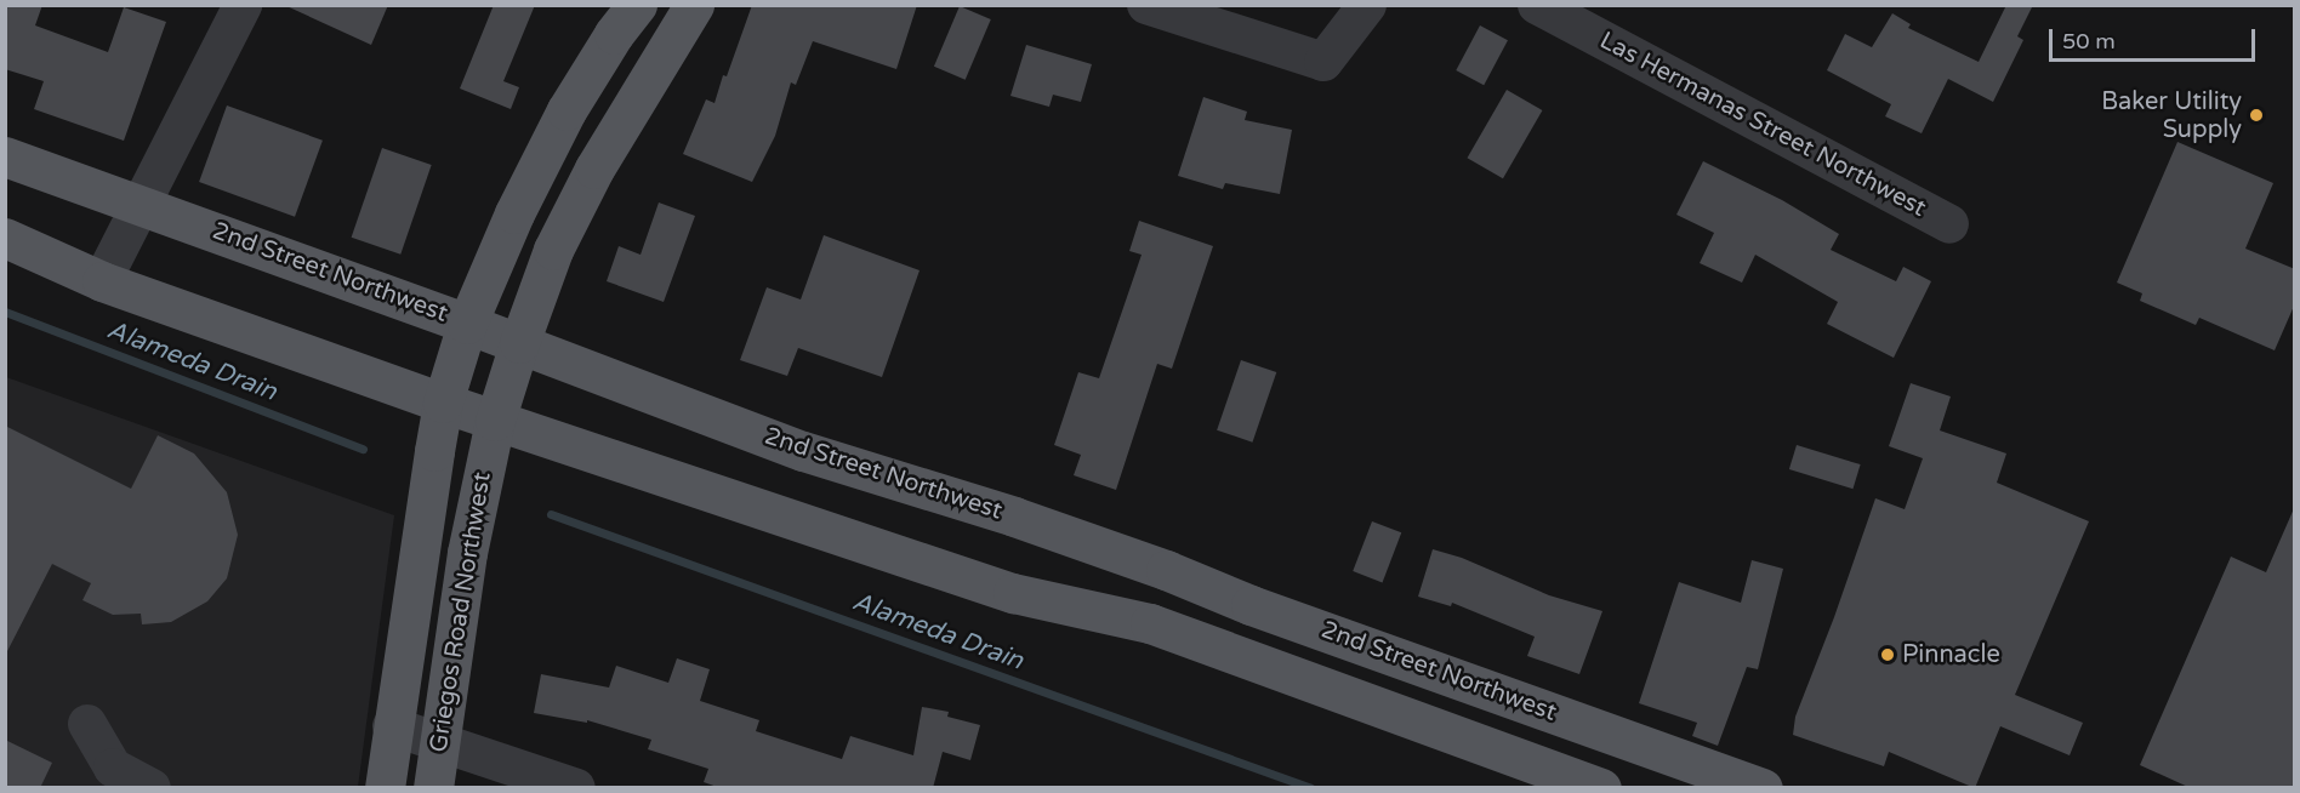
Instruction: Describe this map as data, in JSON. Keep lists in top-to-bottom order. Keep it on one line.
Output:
{"streets":{"main road":["2nd Street Northwest","Griegos Road Northwest"],"street":["Las Hermanas Street Northwest"]},"crossings":[["2nd Street Northwest","Griegos Road Northwest"]],"water":["Alameda Drain"],"places":["Baker Utility Supply","Pinnacle"],"scale_bar":"50 m"}
